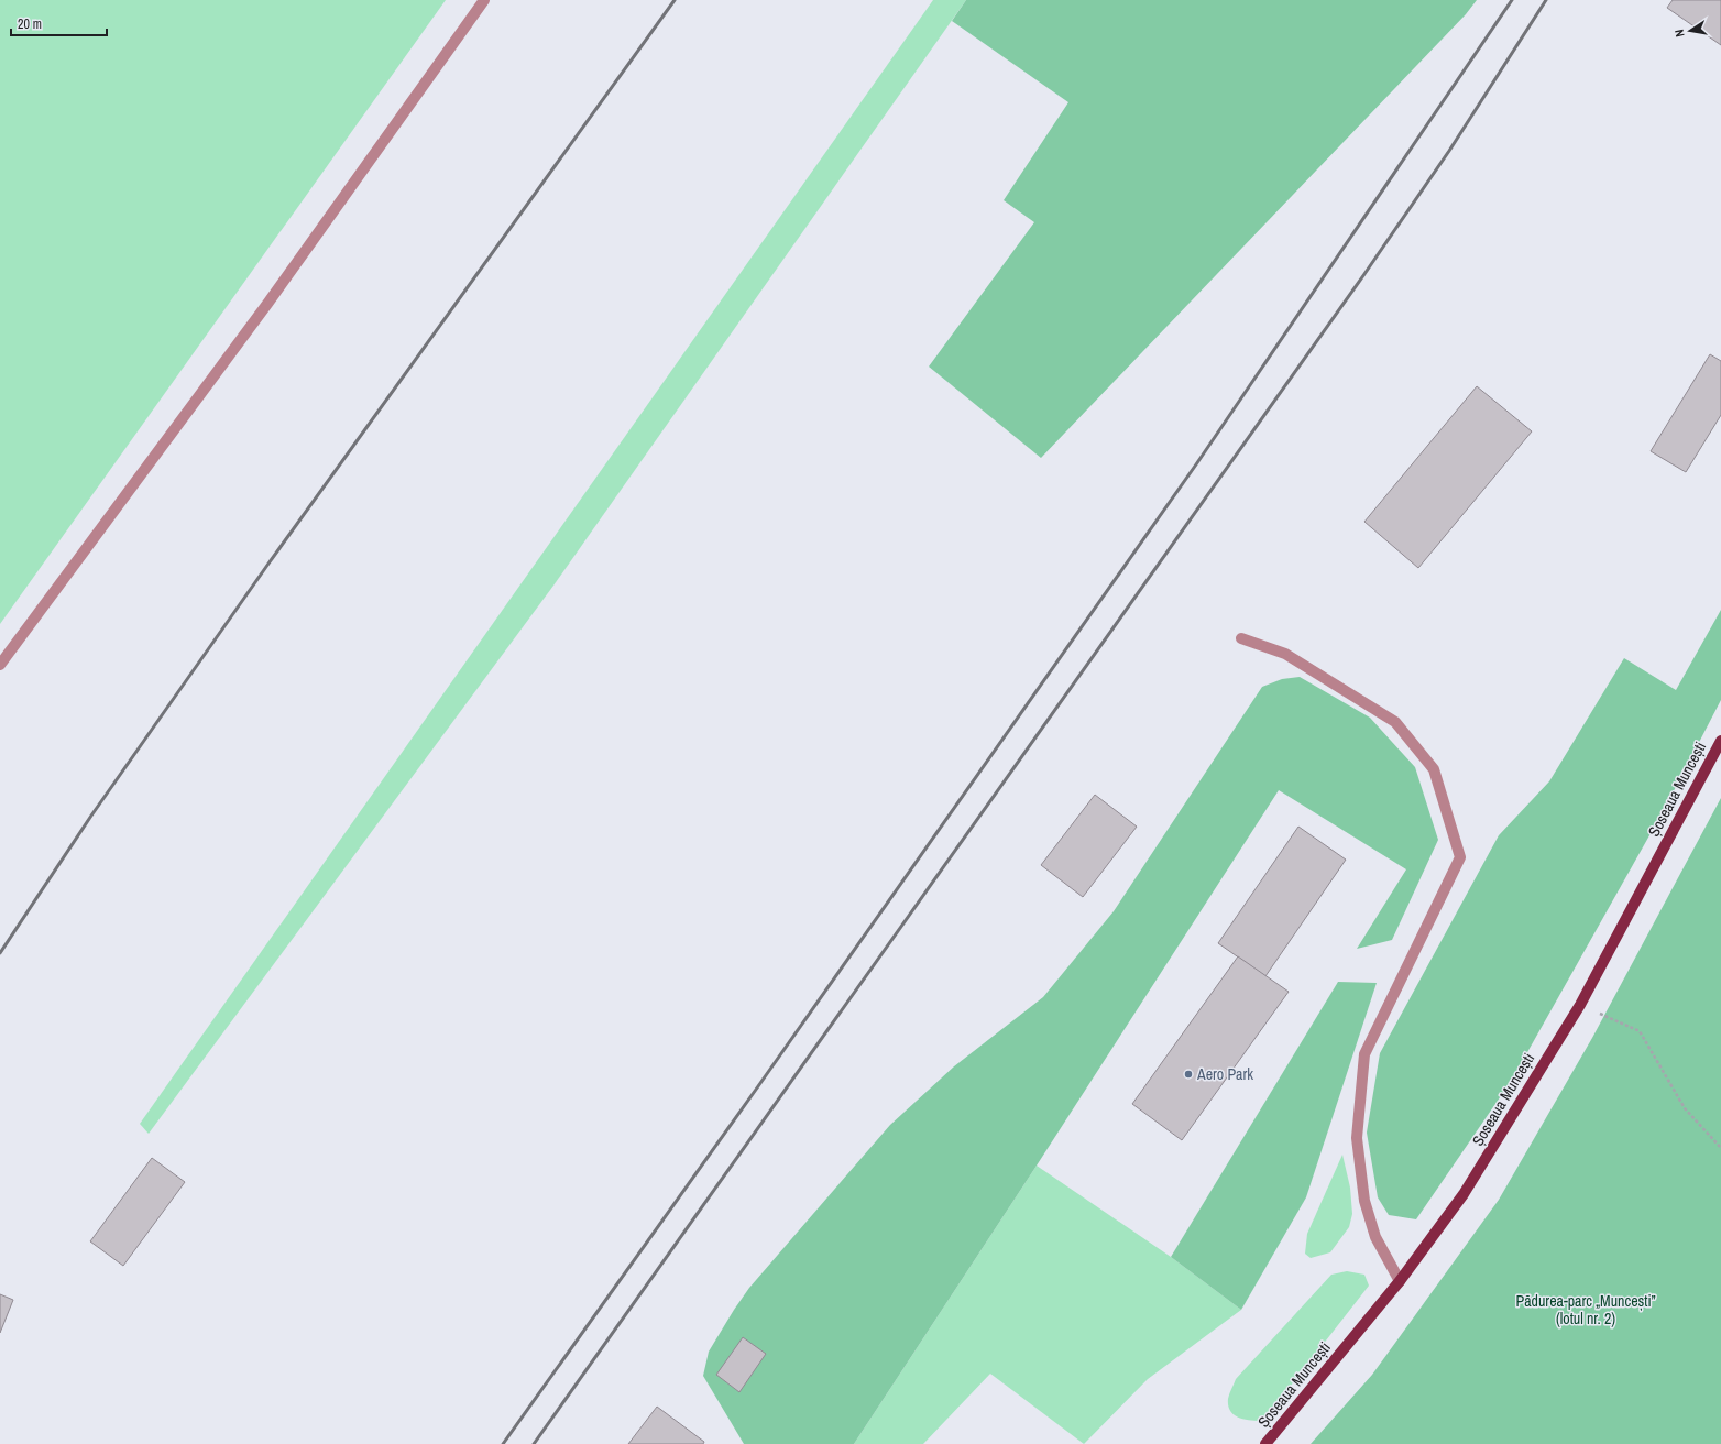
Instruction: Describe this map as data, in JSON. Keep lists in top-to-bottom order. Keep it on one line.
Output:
{"streets":{"main road":["Șoseaua Muncești"]},"parks":["Pădurea-parc „Muncești” (lotul nr. 2)"],"places":["Aero Park"],"scale_bar":"20 m","north":"left"}
